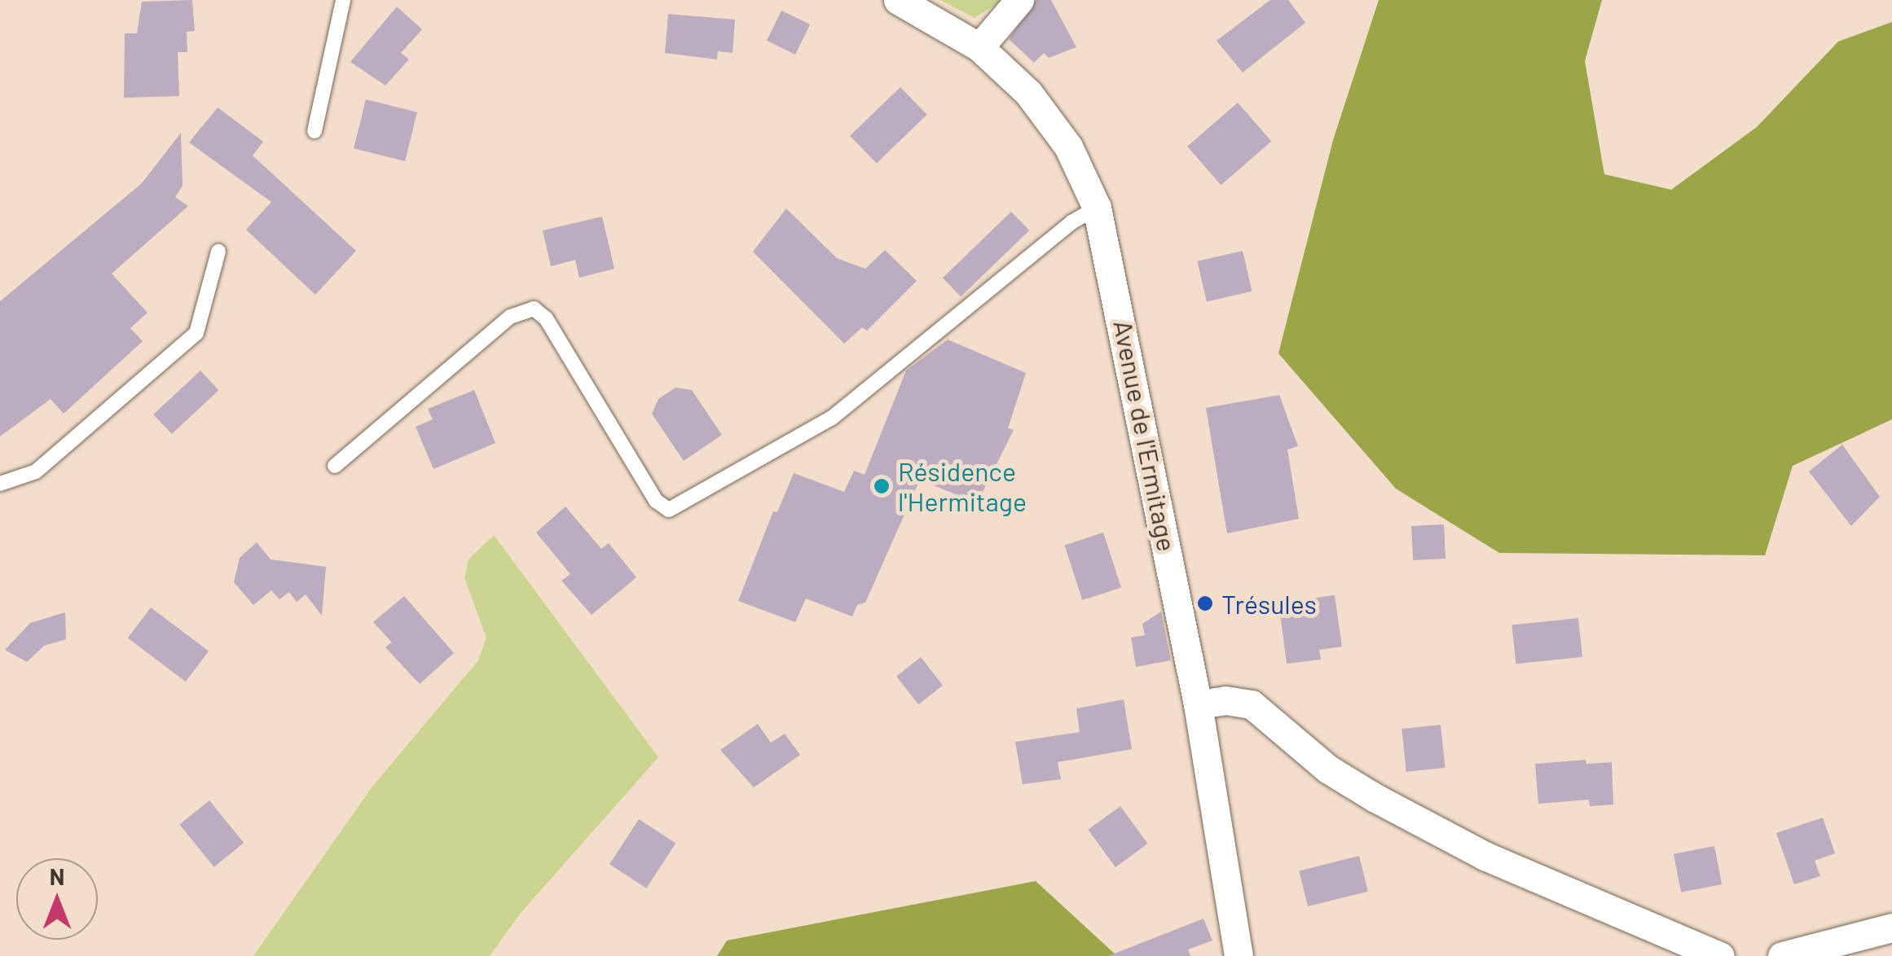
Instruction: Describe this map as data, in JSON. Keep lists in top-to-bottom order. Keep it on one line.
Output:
{"streets":{"street":["Avenue de l'Ermitage"]},"places":["Résidence l'Hermitage","Trésules"],"north":"top"}
